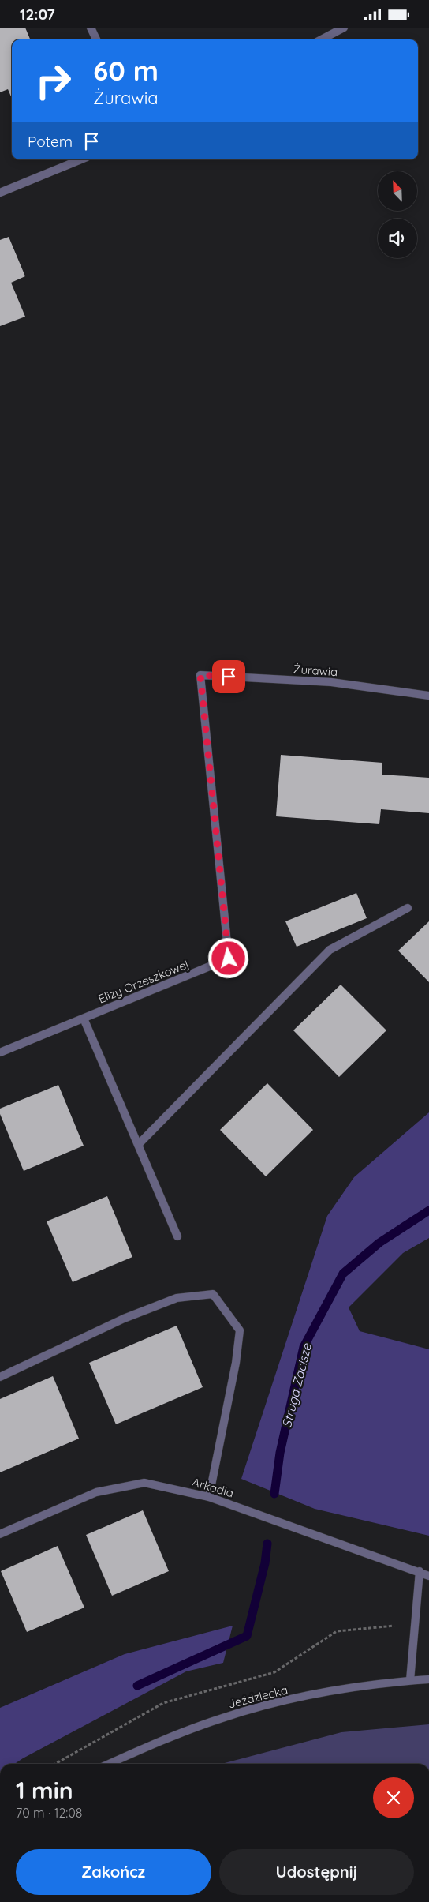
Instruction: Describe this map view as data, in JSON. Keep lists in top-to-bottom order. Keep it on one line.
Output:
{"streets":{"street":["Żurawia","Elizy Orzeszkowej","Arkadia","Jeździecka"]},"crossings":[["Żurawia","Elizy Orzeszkowej"]],"water":["Struga Zacisze"],"north":"top left","page":{"status":"12:07","turn":["60 m","Żurawia"],"then":"Potem","heading":["1 min","70 m · 12:08"],"buttons":["Zakończ","Udostępnij"]}}
